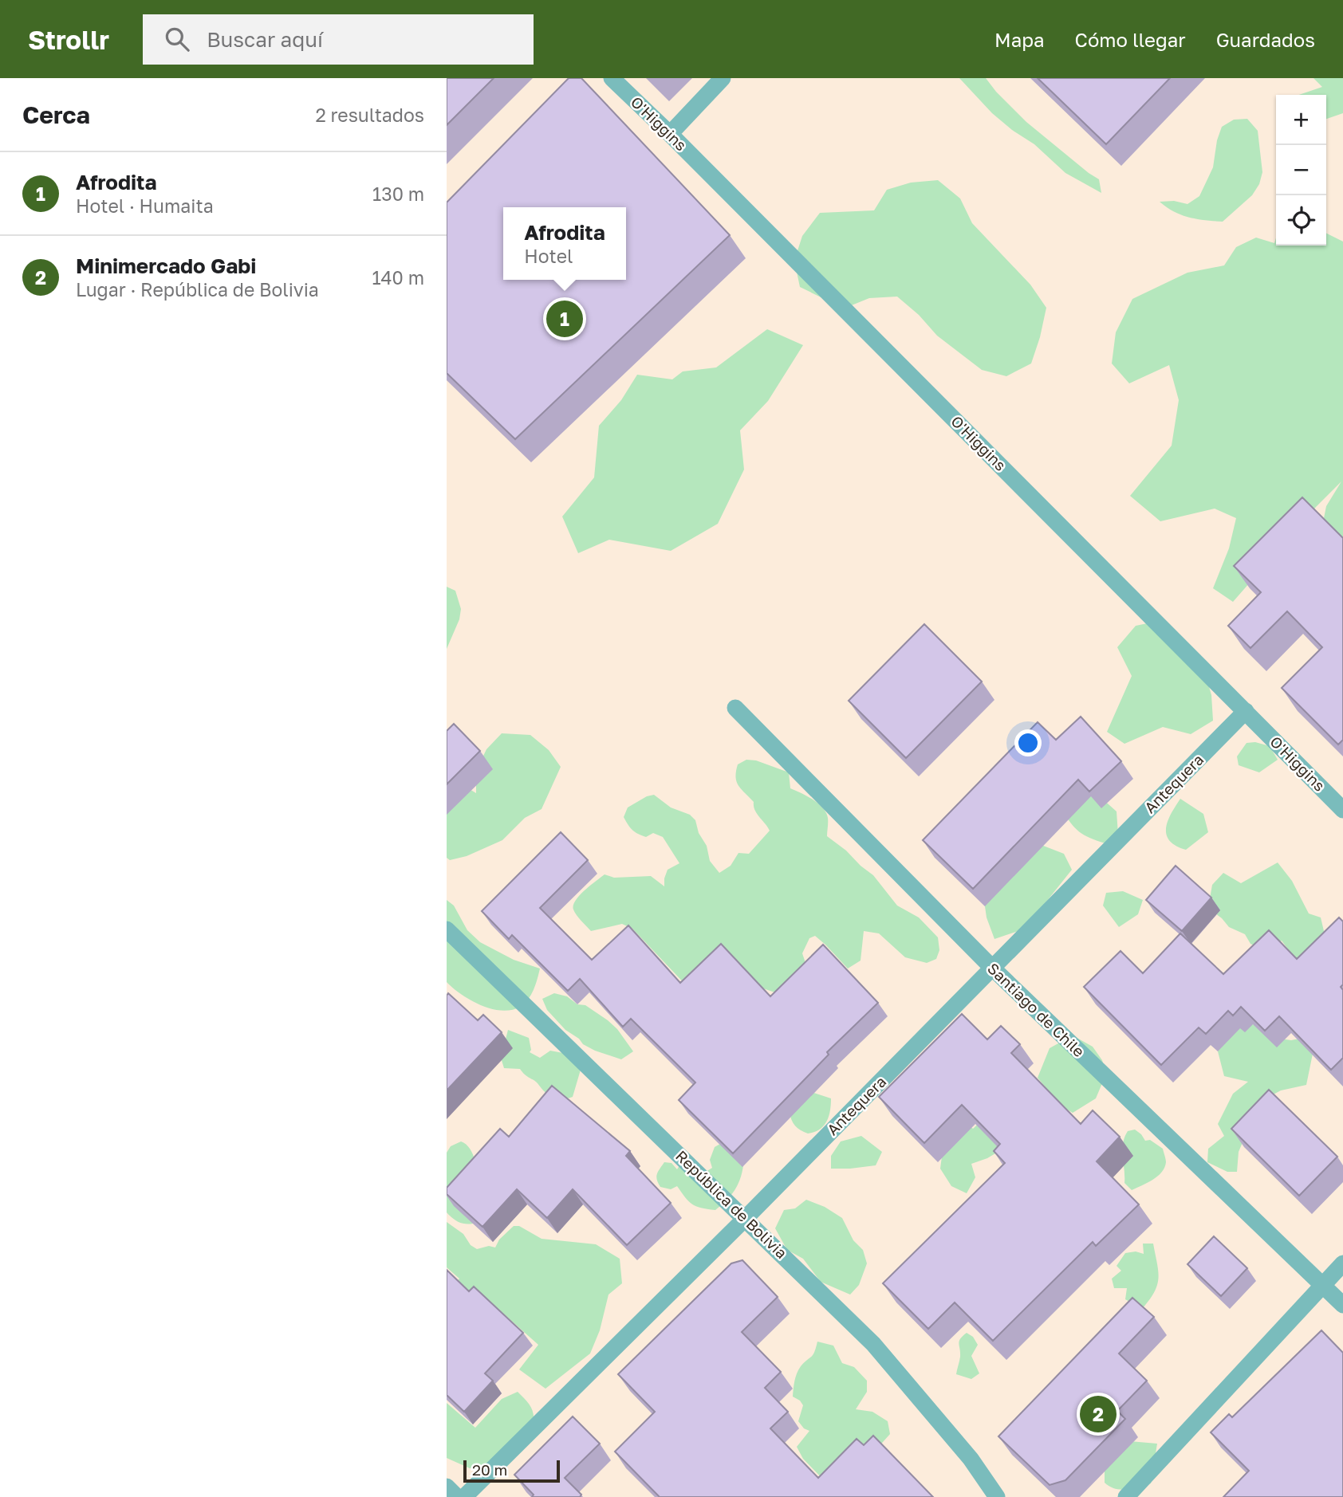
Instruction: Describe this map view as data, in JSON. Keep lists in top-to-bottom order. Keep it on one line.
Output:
{"streets":{"street":["O'Higgins","Antequera","Santiago de Chile","República de Bolivia"]},"crossings":[["O'Higgins","Antequera"],["Antequera","Santiago de Chile"],["Antequera","República de Bolivia"]],"scale_bar":"20 m","page":{"header":"Strollr","search":"Buscar aquí","nav":["Mapa","Cómo llegar","Guardados"],"heading":["Cerca","2 resultados"],"map_buttons":["+","−"],"list":[{"mark":"1","name":"Afrodita","note":"Hotel · Humaita","value":"130 m"},{"mark":"2","name":"Minimercado Gabi","note":"Lugar · República de Bolivia","value":"140 m"}],"popup":["Afrodita","Hotel"],"pins":["1","2"],"scale":"20 m"}}
